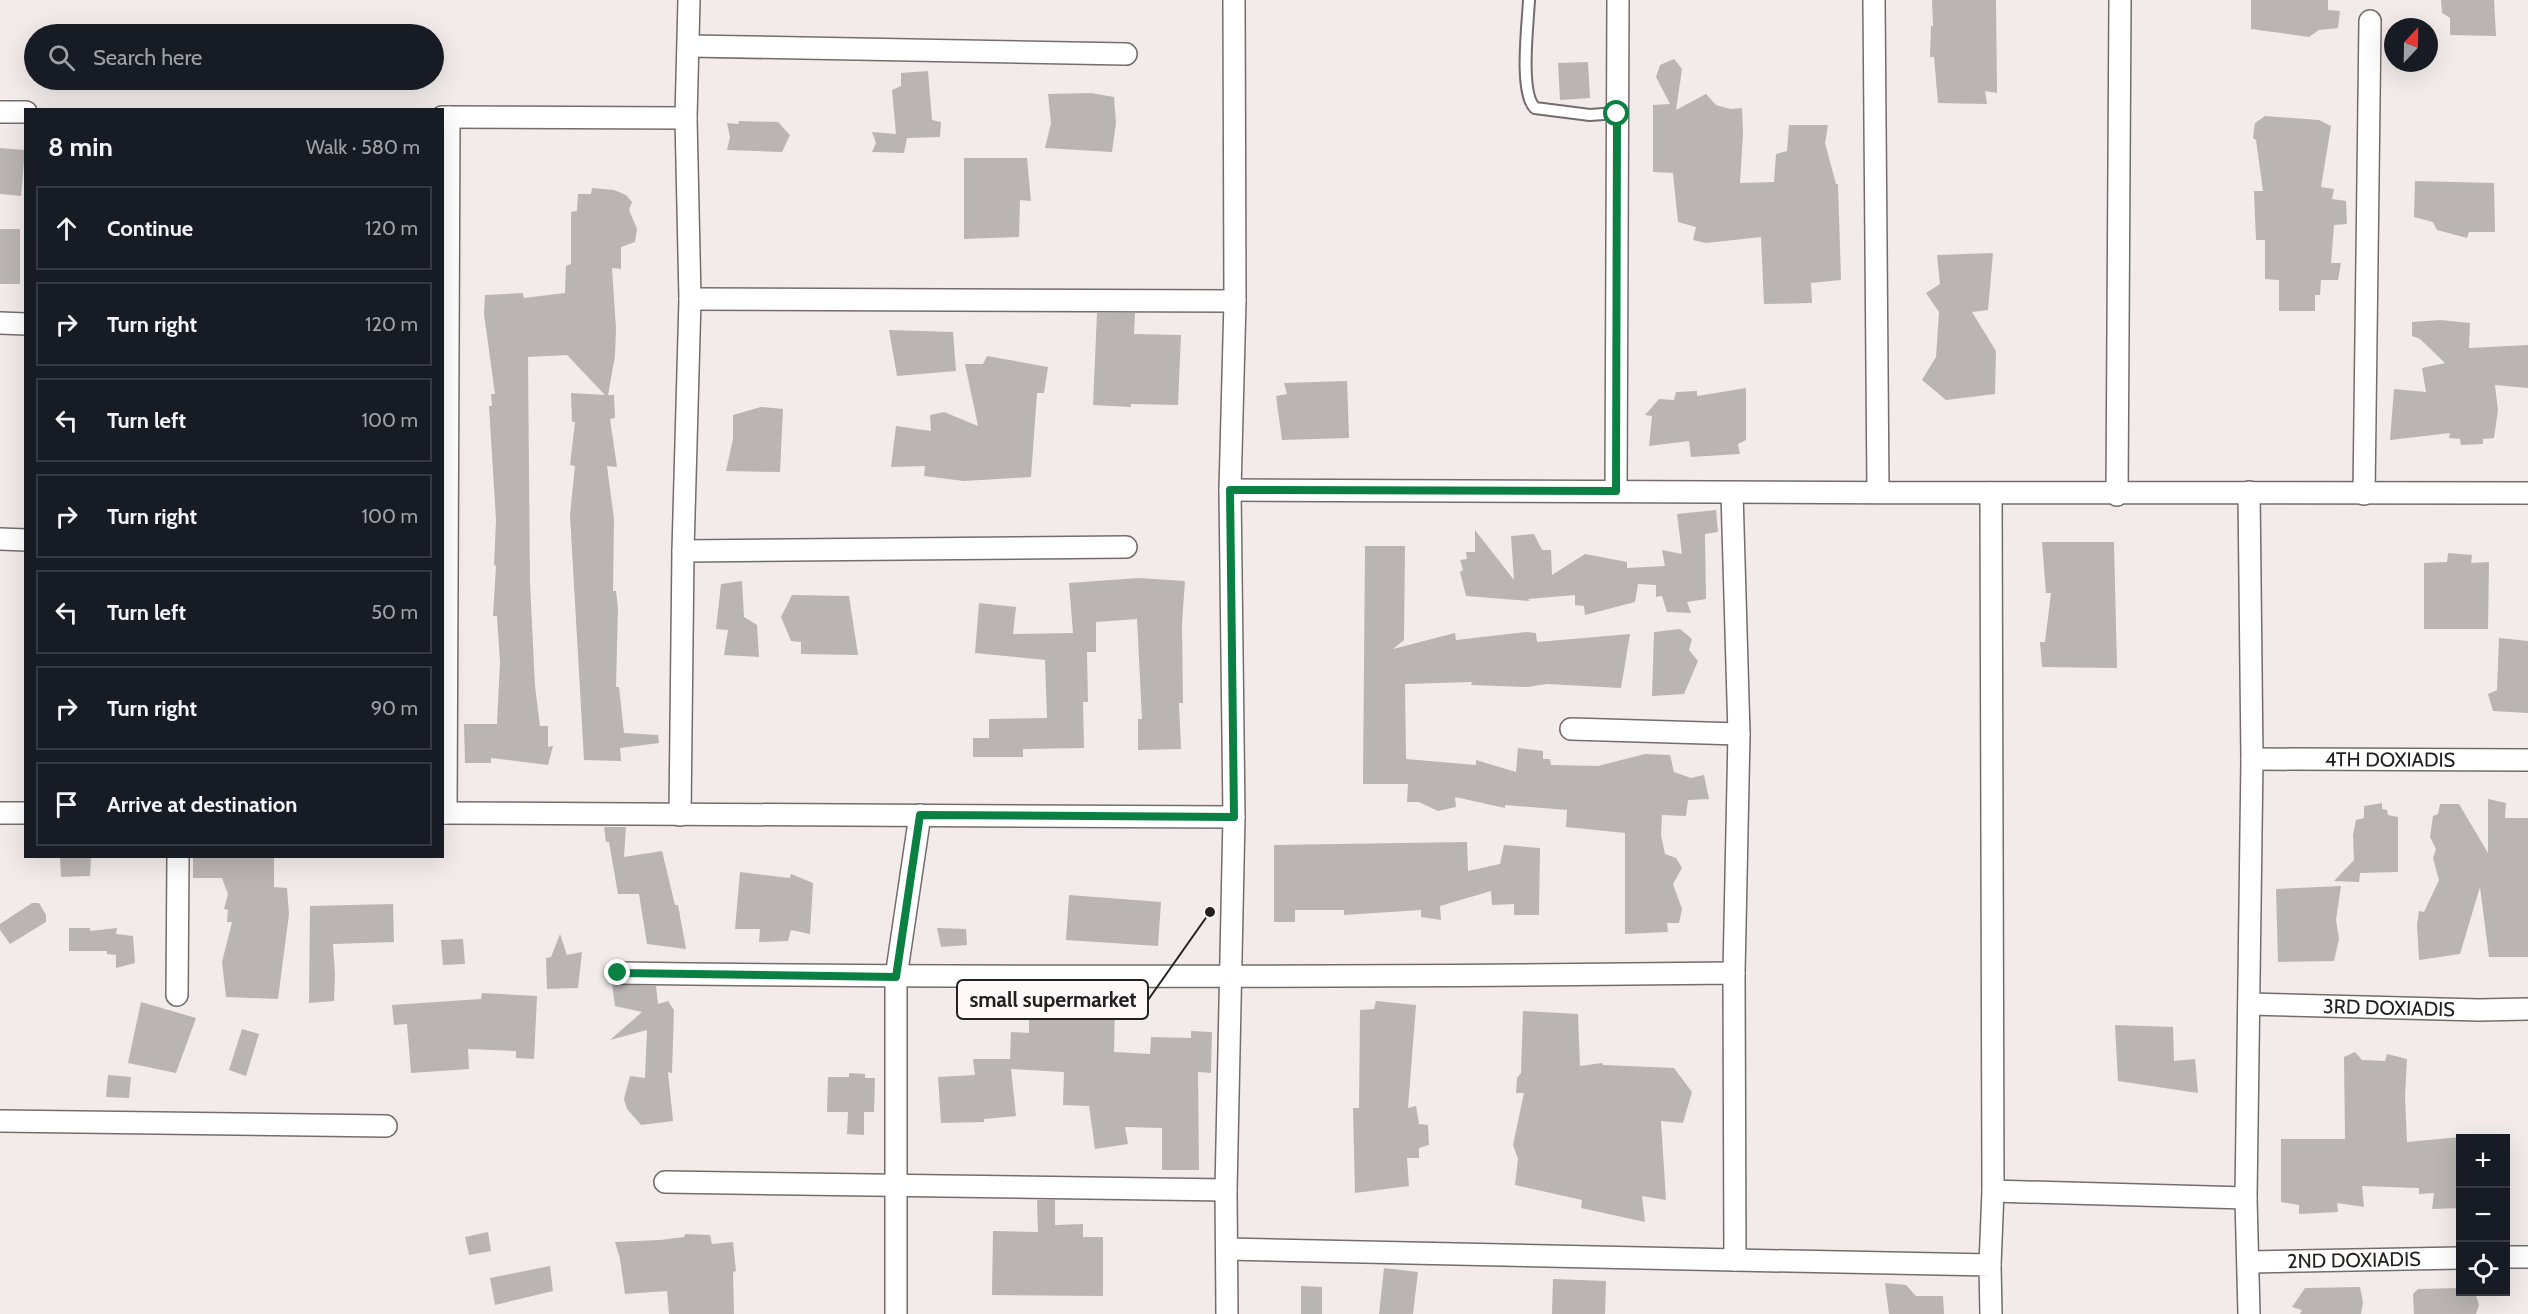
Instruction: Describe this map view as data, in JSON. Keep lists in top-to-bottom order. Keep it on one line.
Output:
{"streets":{"street":["4TH DOXIADIS","3RD DOXIADIS","2ND DOXIADIS"]},"places":["small supermarket"],"north":"top","page":{"search":"Search here","heading":["8 min","Walk · 580 m"],"list":[["Continue","120 m"],["Turn right","120 m"],["Turn left","100 m"],["Turn right","100 m"],["Turn left","50 m"],["Turn right","90 m"],"Arrive at destination"],"map_buttons":["+","−"]}}
